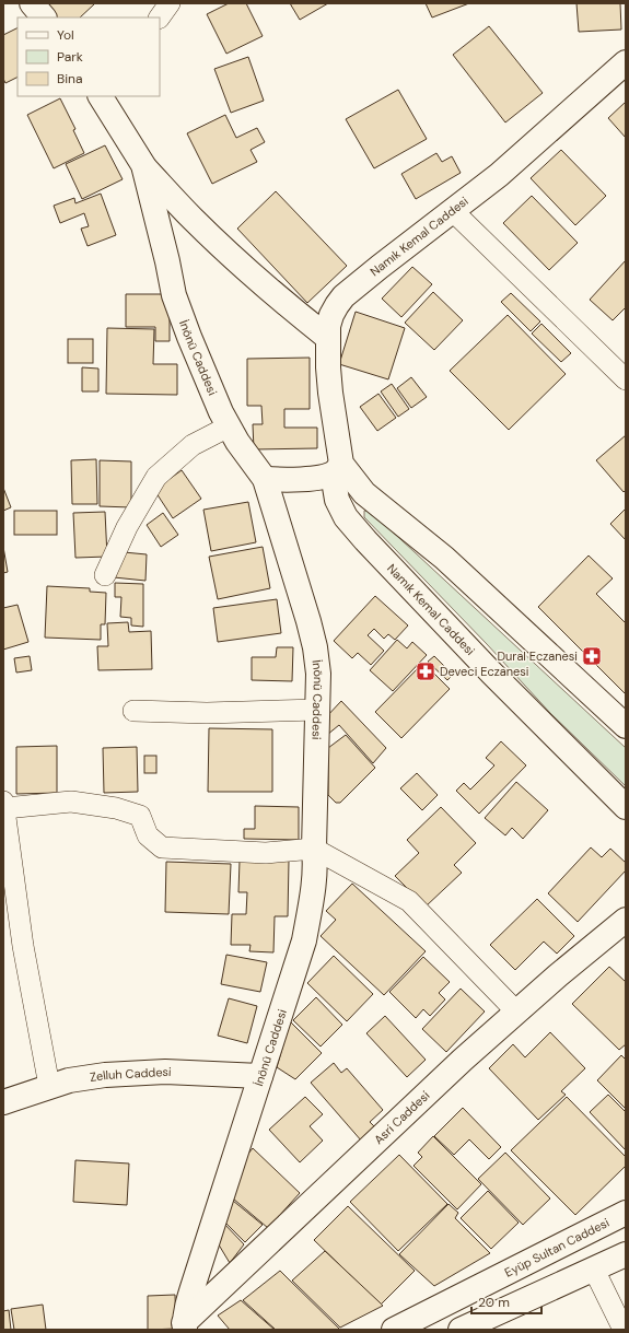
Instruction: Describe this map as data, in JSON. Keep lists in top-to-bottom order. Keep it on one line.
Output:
{"streets":{"street":["Namık Kemal Caddesi","İnönü Caddesi","Zelluh Caddesi","Asri Caddesi","Eyüp Sultan Caddesi"]},"crossings":[["İnönü Caddesi","Zelluh Caddesi"],["İnönü Caddesi","Asri Caddesi"]],"places":{"pharmacy":["Dural Eczanesi","Deveci Eczanesi"]},"legend":["Yol","Park","Bina"],"scale_bar":"20 m"}
